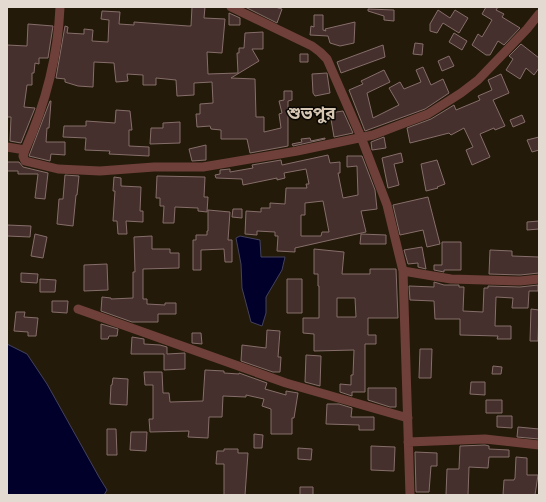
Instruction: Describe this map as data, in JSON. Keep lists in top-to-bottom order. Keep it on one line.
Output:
{"districts":["শুভপুর"]}
